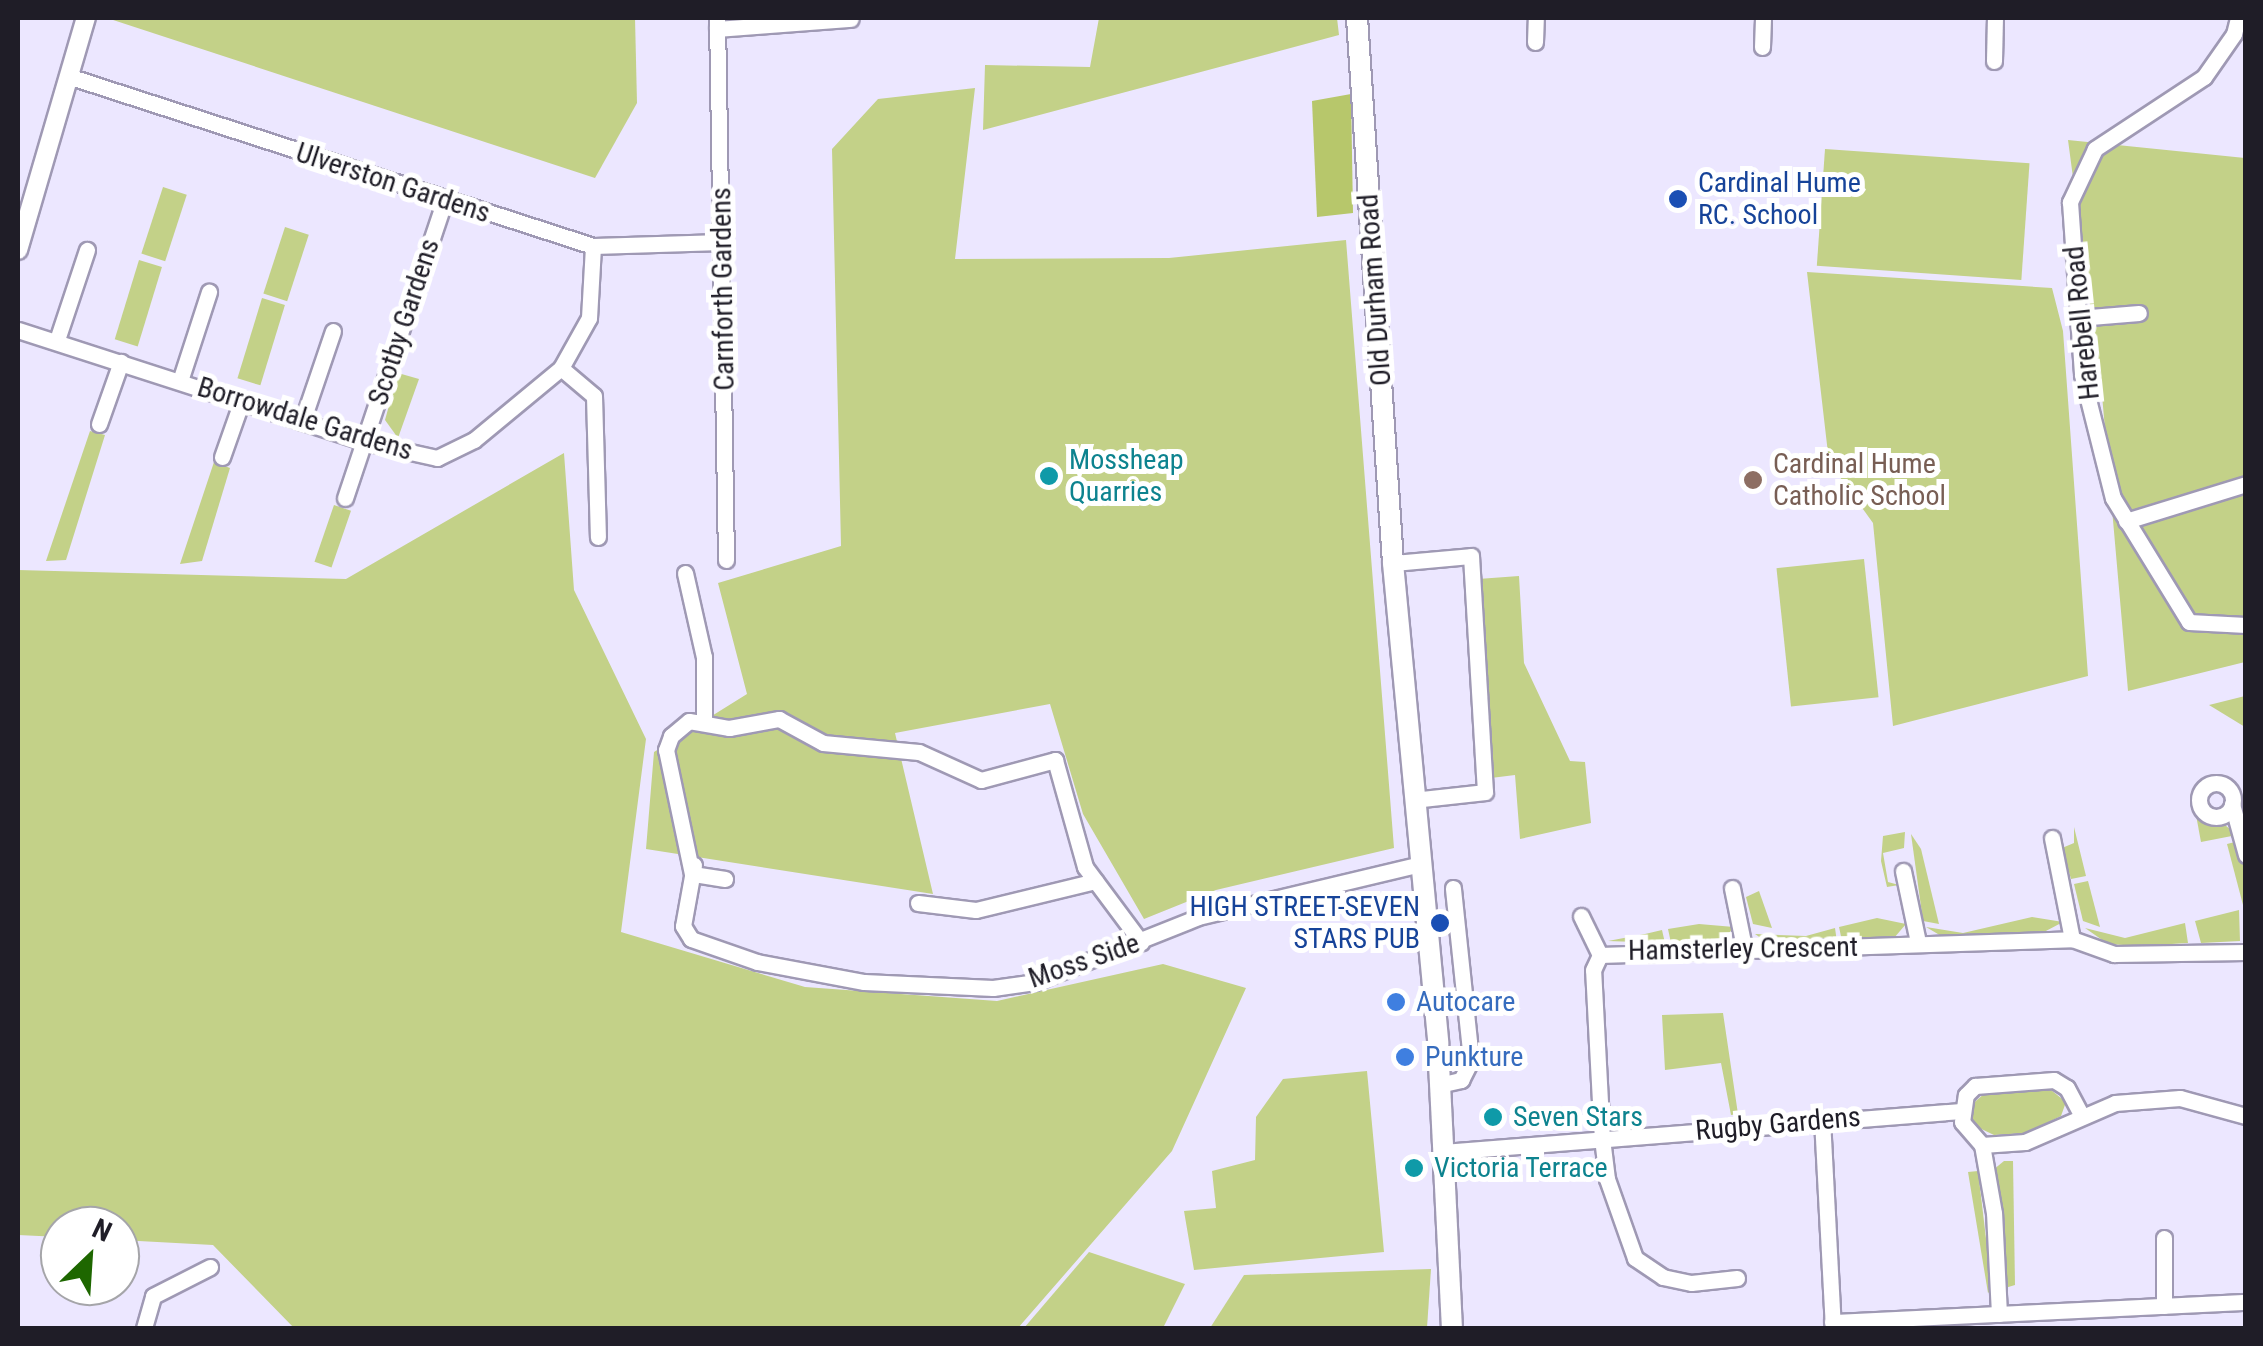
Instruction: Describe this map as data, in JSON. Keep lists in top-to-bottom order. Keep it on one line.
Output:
{"streets":{"main road":["Old Durham Road"],"street":["Ulverston Gardens","Carnforth Gardens","Scotby Gardens","Harebell Road","Borrowdale Gardens","Hamsterley Crescent","Moss Side","Rugby Gardens"]},"crossings":[["Ulverston Gardens","Carnforth Gardens"],["Ulverston Gardens","Scotby Gardens"],["Ulverston Gardens","Borrowdale Gardens"],["Old Durham Road","Moss Side"],["Old Durham Road","Rugby Gardens"],["Scotby Gardens","Borrowdale Gardens"],["Hamsterley Crescent","Rugby Gardens"]],"places":["Cardinal Hume RC. School","Mossheap Quarries","Cardinal Hume Catholic School","HIGH STREET-SEVEN STARS PUB","Autocare","Punkture","Seven Stars","Victoria Terrace"],"north":"top right"}
